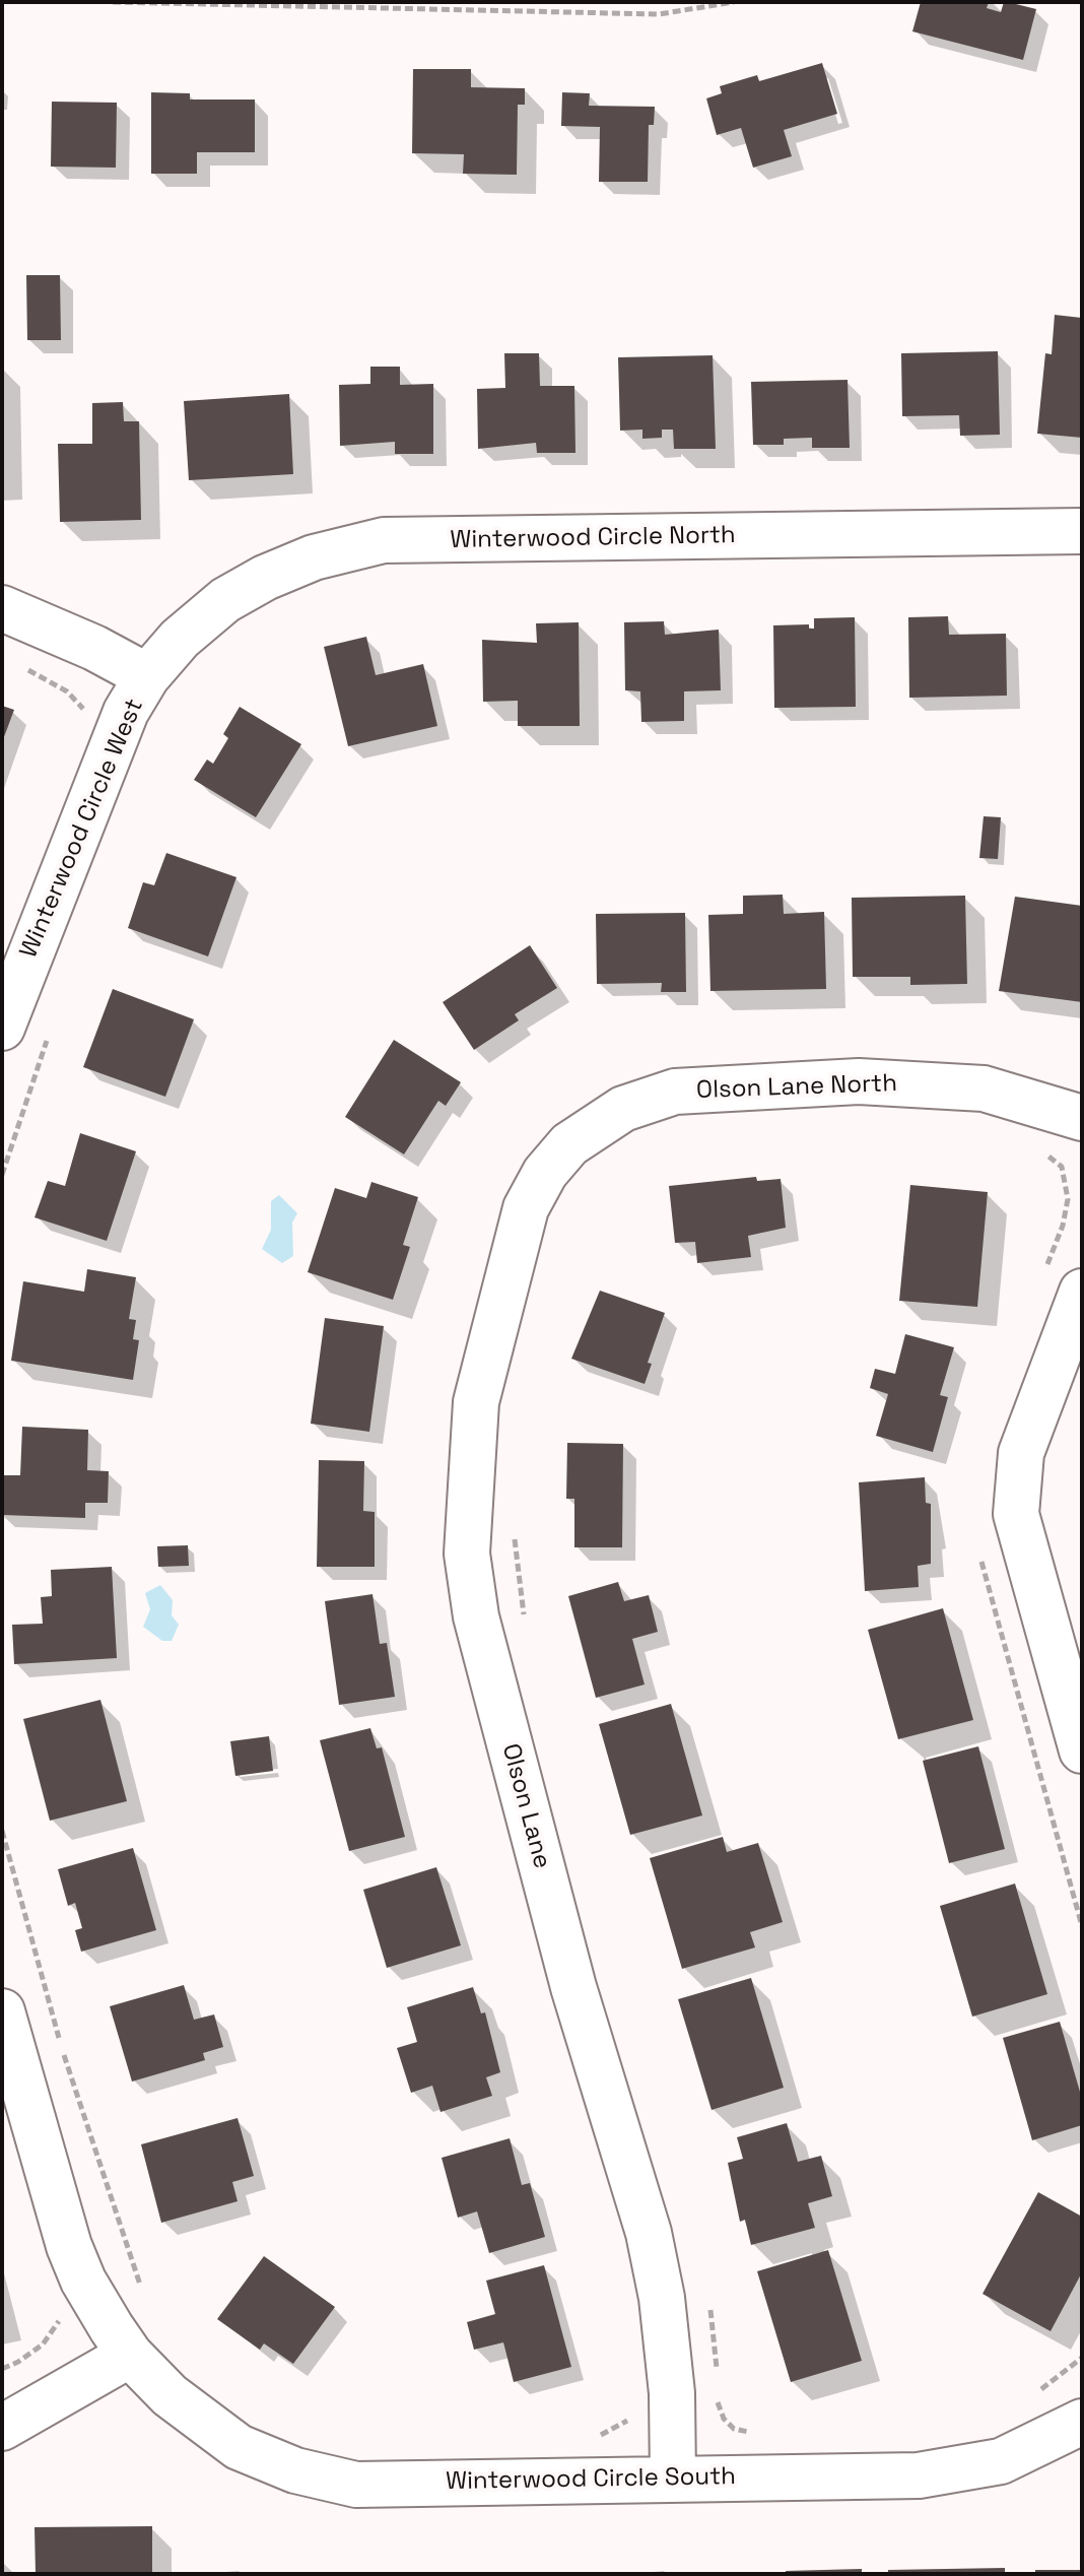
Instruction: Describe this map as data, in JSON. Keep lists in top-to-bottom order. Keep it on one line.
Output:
{"streets":{"street":["Winterwood Circle North","Winterwood Circle West","Olson Lane North","Olson Lane","Winterwood Circle South"]},"crossings":[["Winterwood Circle North","Winterwood Circle West"],["Olson Lane North","Olson Lane"],["Olson Lane","Winterwood Circle South"]]}
